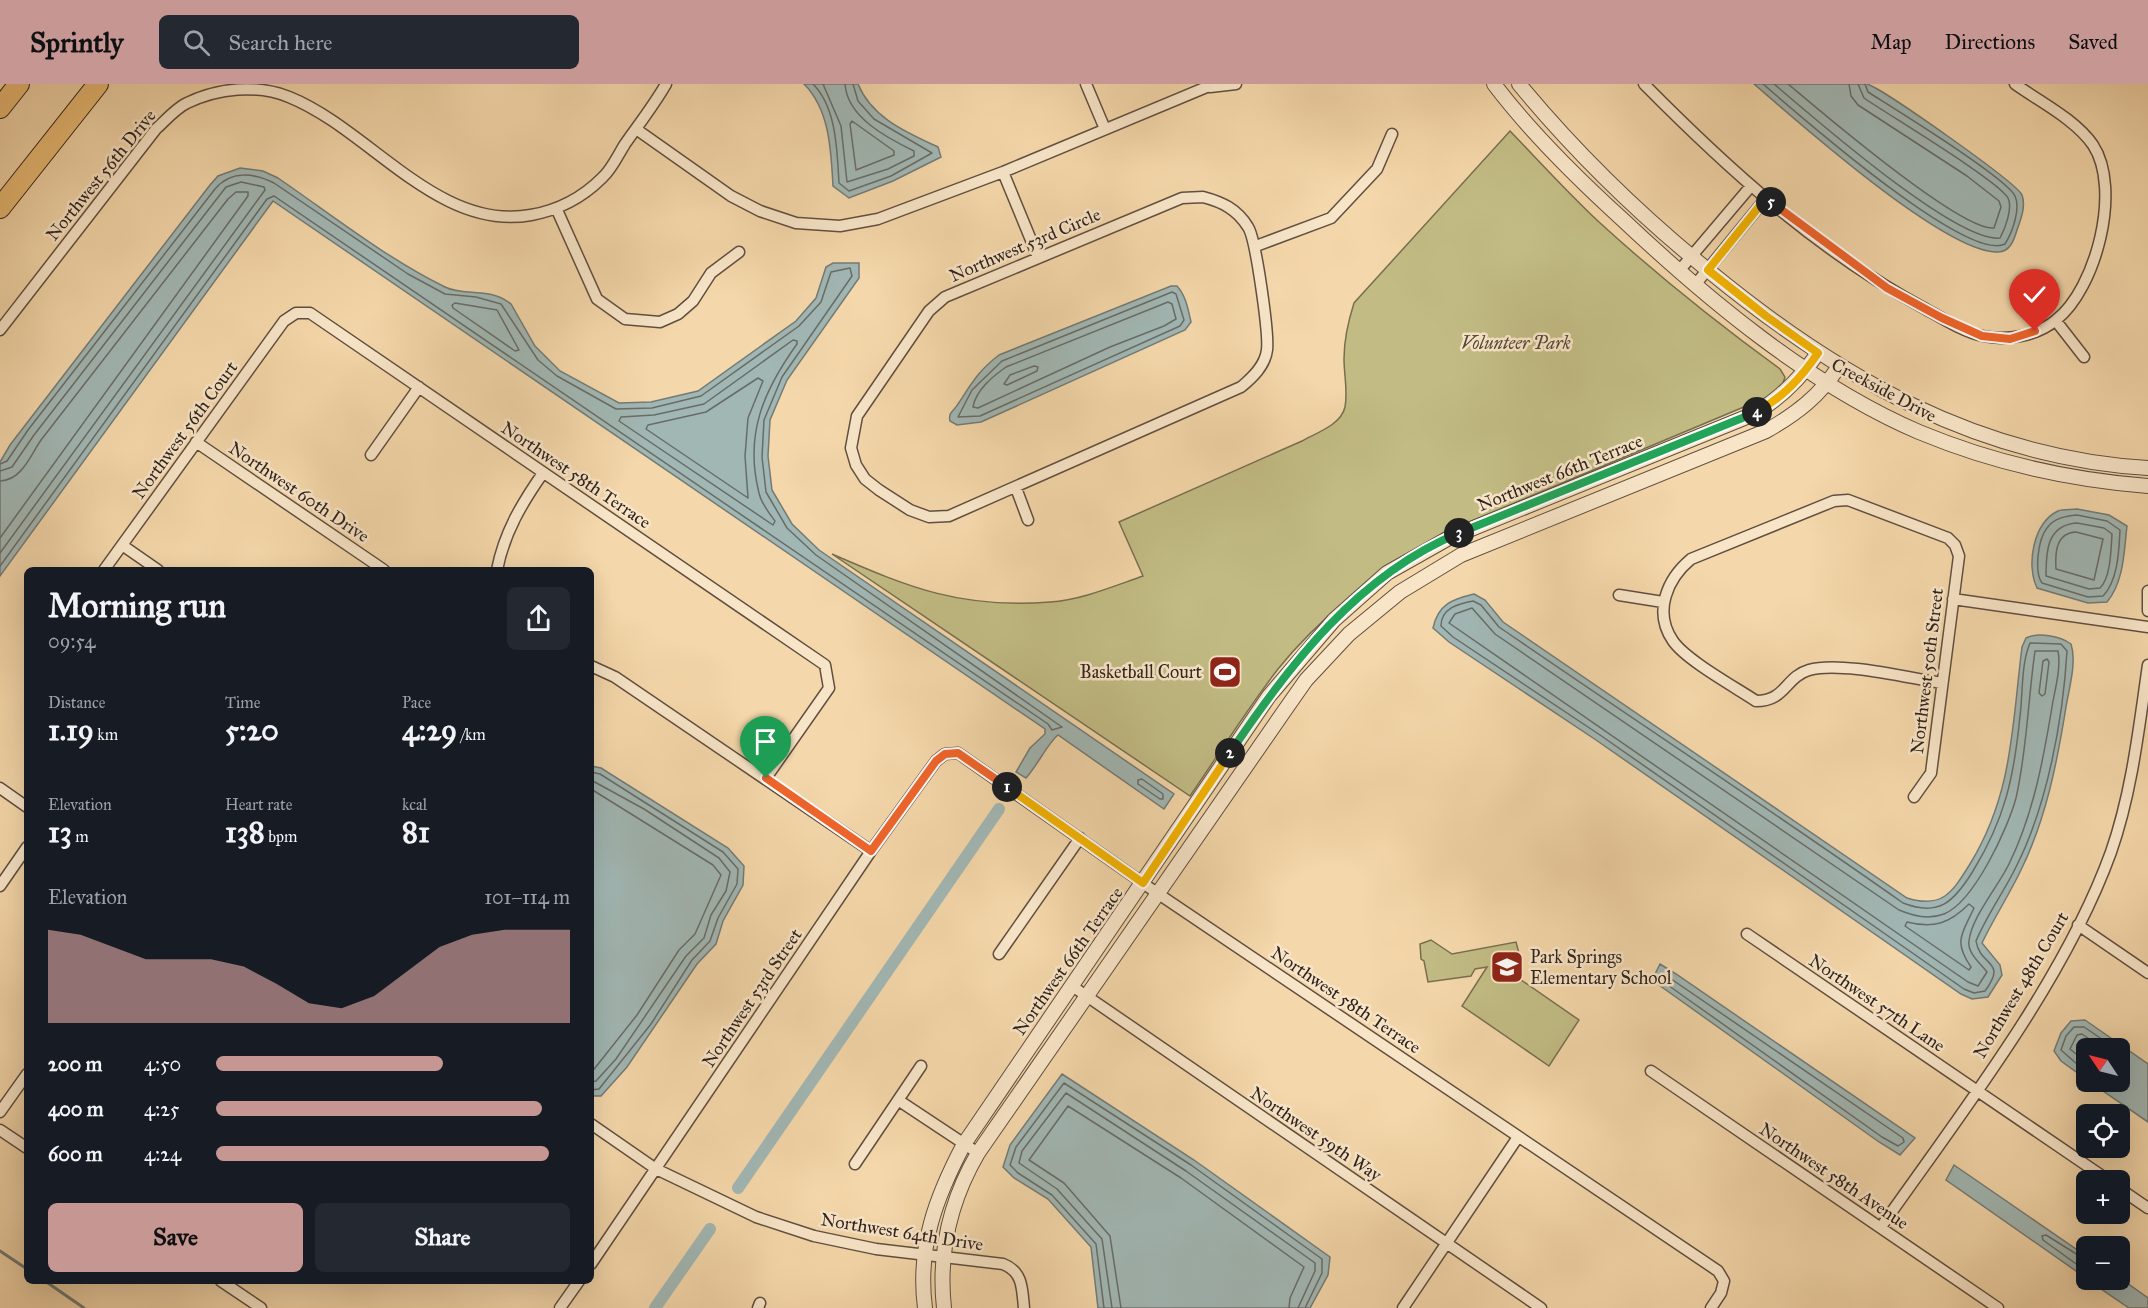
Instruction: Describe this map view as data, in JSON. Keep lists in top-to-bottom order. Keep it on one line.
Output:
{"streets":{"street":["Northwest 56th Drive","Northwest 53rd Circle","Creekside Drive","Northwest 56th Court","Northwest 66th Terrace","Northwest 58th Terrace","Northwest 60th Drive","Northwest 50th Street","Northwest 48th Court","Northwest 53rd Street","Northwest 57th Lane","Northwest 59th Way","Northwest 58th Avenue","Northwest 64th Drive"]},"crossings":[["Creekside Drive","Northwest 66th Terrace"],["Northwest 56th Court","Northwest 58th Terrace"],["Northwest 56th Court","Northwest 60th Drive"],["Northwest 66th Terrace","Northwest 58th Terrace"],["Northwest 66th Terrace","Northwest 59th Way"],["Northwest 66th Terrace","Northwest 64th Drive"],["Northwest 58th Terrace","Northwest 53rd Street"],["Northwest 48th Court","Northwest 57th Lane"],["Northwest 48th Court","Northwest 58th Avenue"],["Northwest 53rd Street","Northwest 64th Drive"]],"parks":["Volunteer Park"],"places":{"sports":["Basketball Court"],"school or university":["Park Springs Elementary School"]},"north":"top left","page":{"header":"Sprintly","search":"Search here","nav":["Map","Directions","Saved"],"pins":["5","4","3","2","1"],"heading":["Morning run","09:54"],"stats":[["Distance","1.19 km"],["Time","5:20"],["Pace","4:29 /km"],["Elevation","13 m"],["Heart rate","138 bpm"],["kcal","81"]],"chart":["Elevation","101–114 m"],"map_buttons":["+","−"],"list":[{"name":"200 m","note":"4:50"},{"name":"400 m","note":"4:25"},{"name":"600 m","note":"4:24"}],"buttons":["Save","Share"]}}
